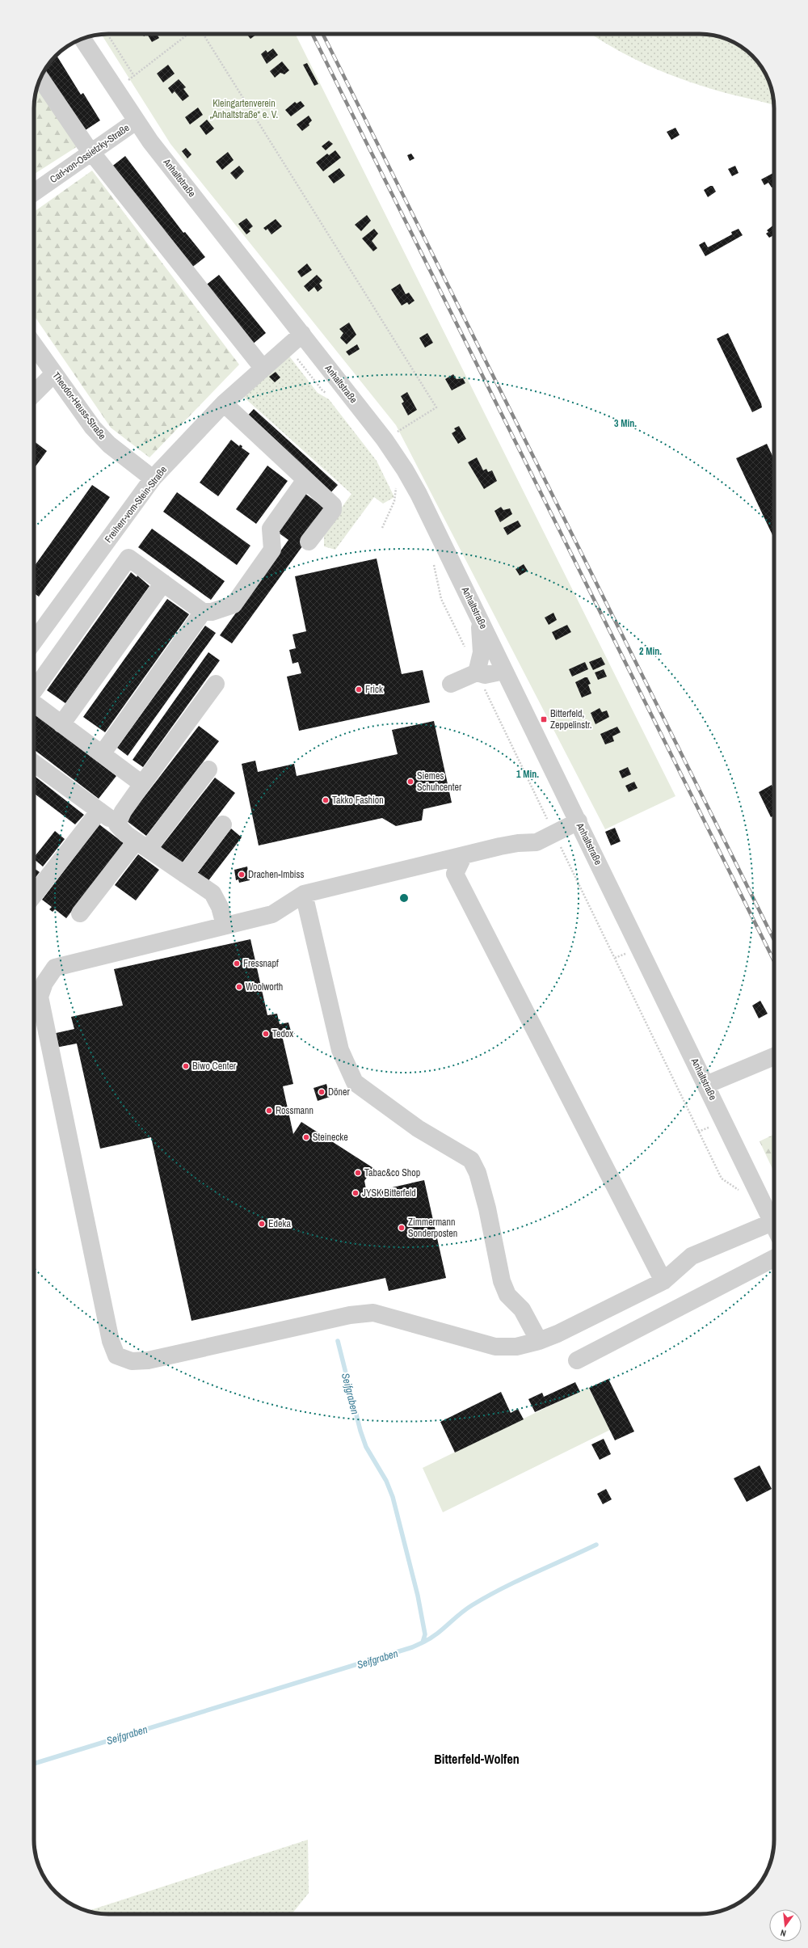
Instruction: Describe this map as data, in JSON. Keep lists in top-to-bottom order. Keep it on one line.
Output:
{"streets":{"street":["Carl-von-Ossietzky-Straße","Anhaltstraße","Theodor-Heuss-Straße","Freiherr-vom-Stein-Straße"]},"crossings":[["Carl-von-Ossietzky-Straße","Anhaltstraße"],["Anhaltstraße","Freiherr-vom-Stein-Straße"],["Theodor-Heuss-Straße","Freiherr-vom-Stein-Straße"]],"districts":["Bitterfeld-Wolfen"],"water":["Seifgraben"],"parks":["Kleingartenverein „Anhaltstraße“ e. V."],"places":{"other":["Frick","Siemes Schuhcenter","Takko Fashion","Drachen-Imbiss","Fressnapf","Woolworth","Tedox","Biwo Center","Döner","Rossmann","Steinecke","Tabac&co Shop","JYSK Bitterfeld","Edeka","Zimmermann Sonderposten"],"transit":["Bitterfeld, Zeppelinstr."]},"north":"bottom","rings":["3 Min.","2 Min.","1 Min."]}
